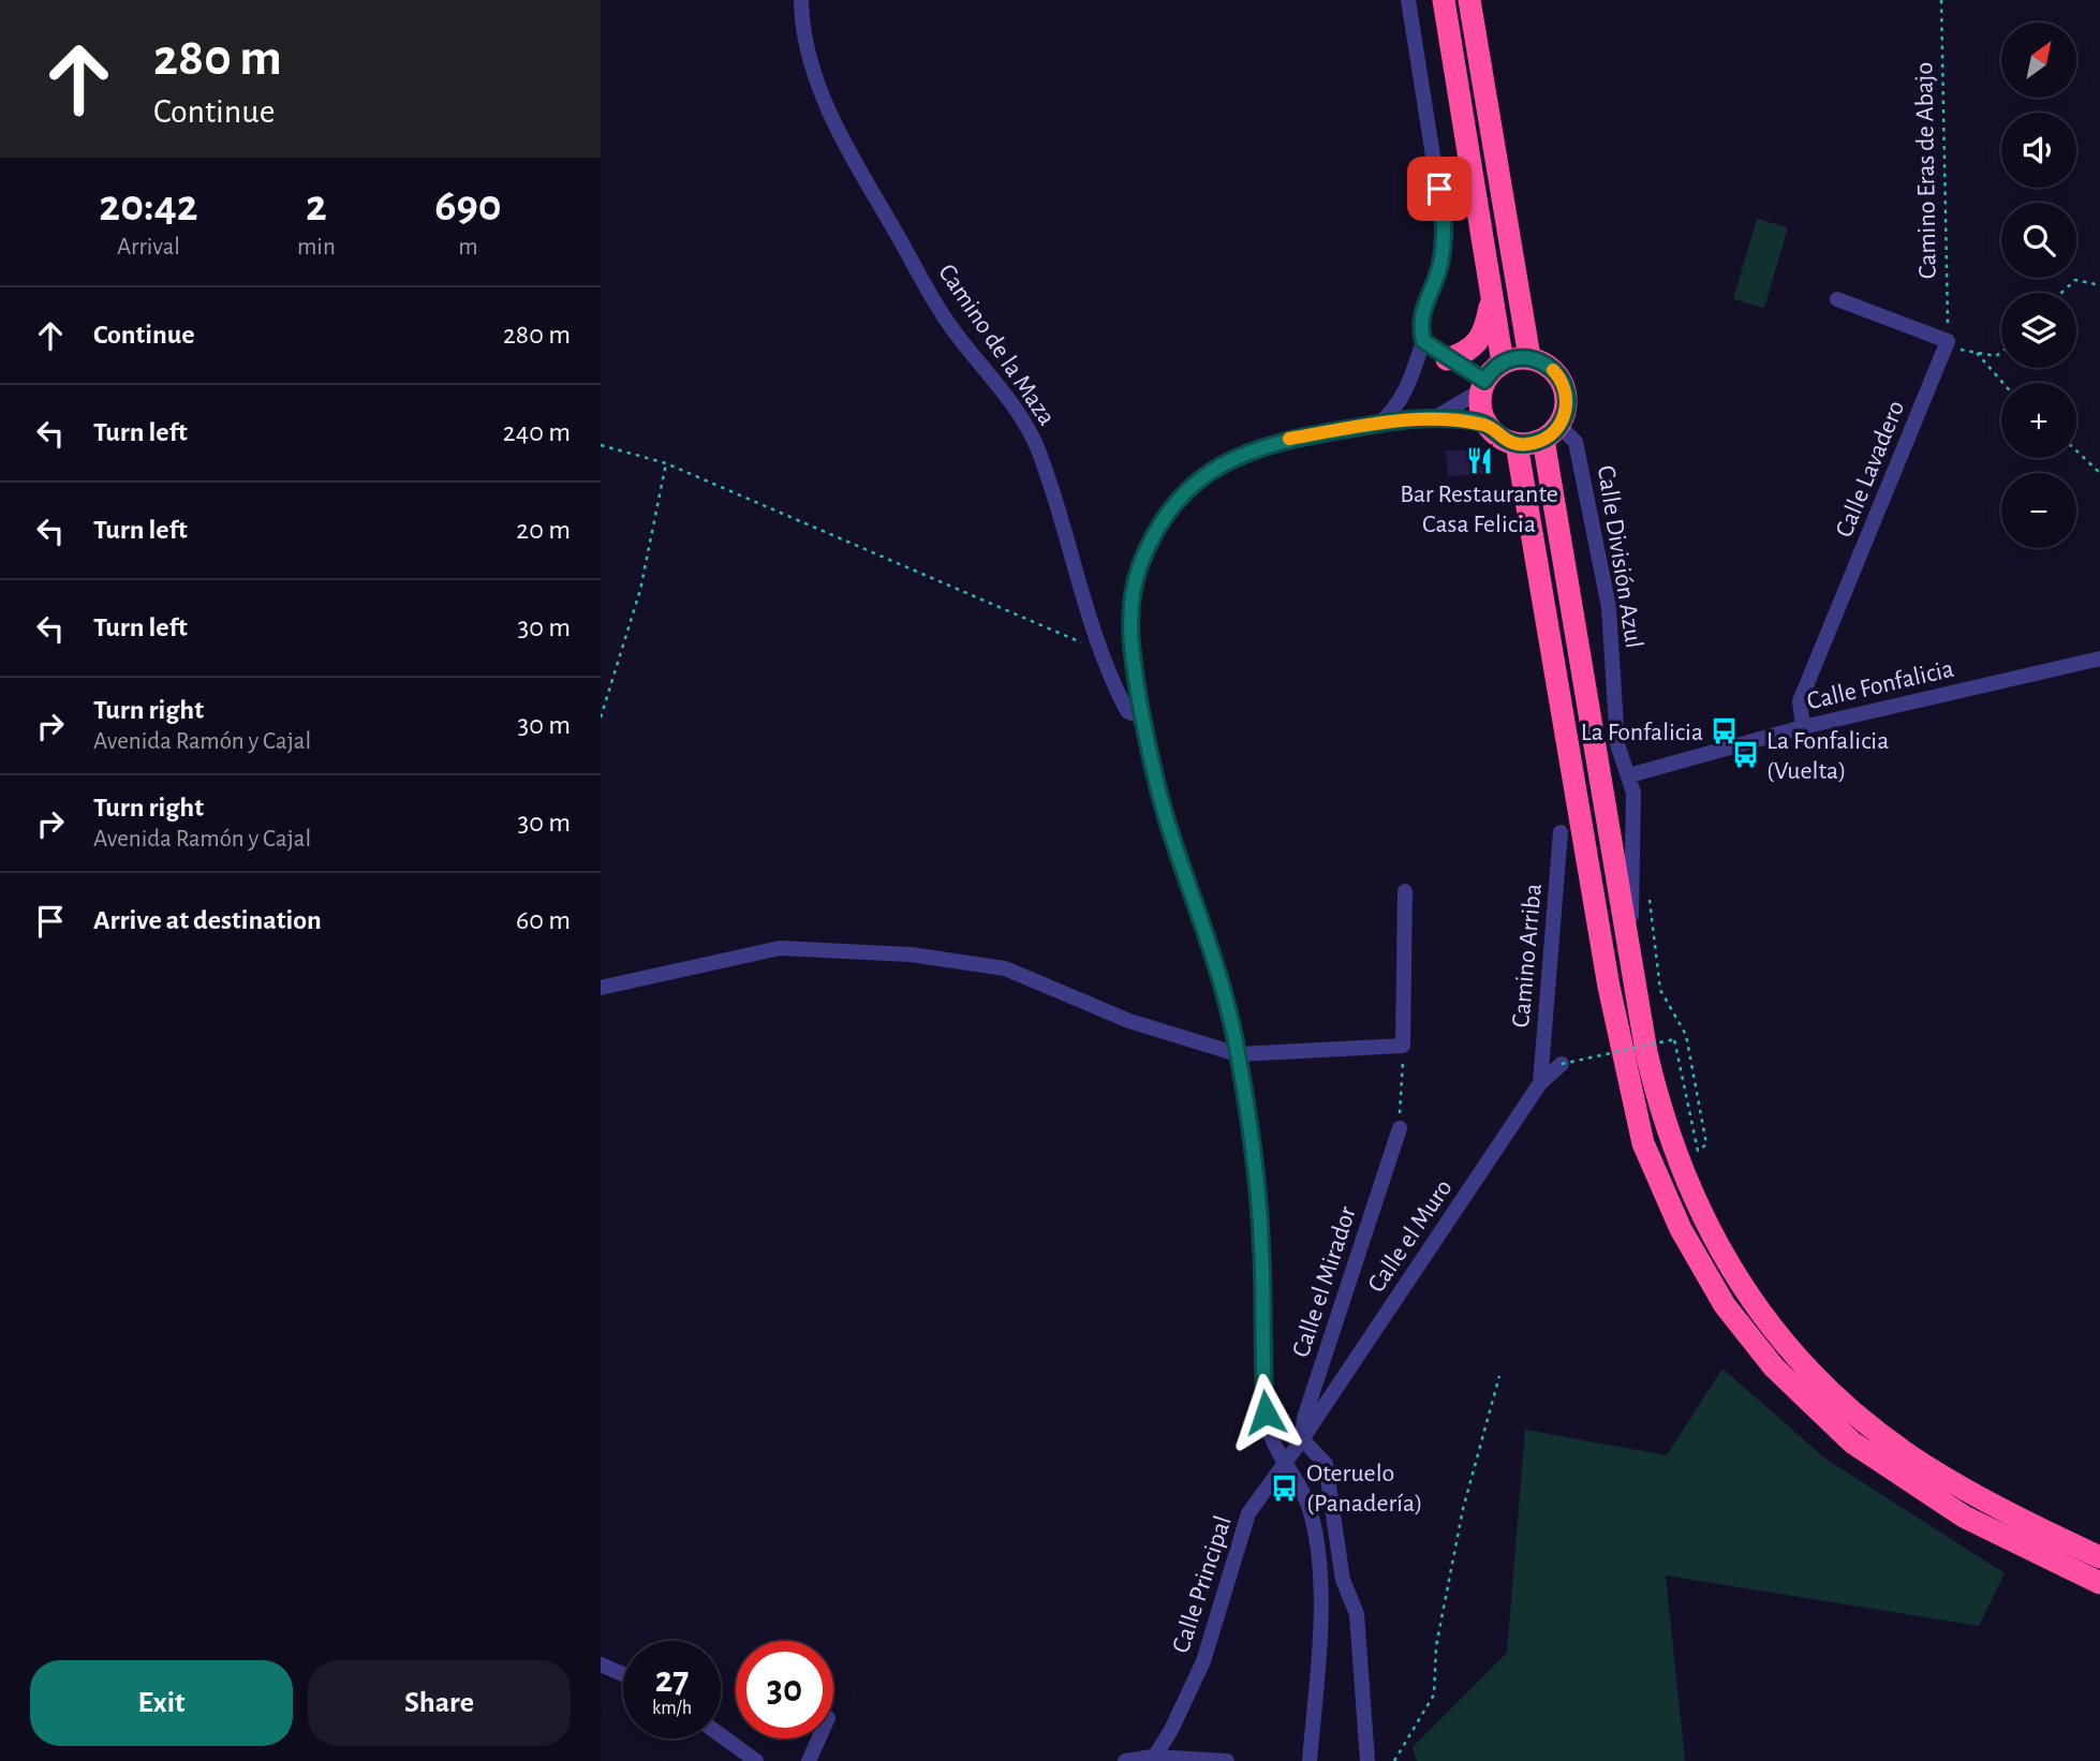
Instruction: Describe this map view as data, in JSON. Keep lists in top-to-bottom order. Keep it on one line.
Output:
{"streets":{"street":["Camino de la Maza","Calle Lavadero","Calle División Azul","Calle Fonfalicia","Camino Arriba","Calle el Muro","Calle el Mirador","Calle Principal"],"path":["Camino Eras de Abajo"]},"crossings":[["Camino Eras de Abajo","Calle Lavadero"],["Calle Lavadero","Calle Fonfalicia"],["Calle División Azul","Calle Fonfalicia"],["Camino Arriba","Calle el Muro"],["Calle el Muro","Calle el Mirador"],["Calle el Mirador","Calle Principal"]],"places":{"restaurant":["Bar Restaurante Casa Felicia"],"bus stop":["La Fonfalicia","La Fonfalicia (Vuelta)","Oteruelo (Panadería)"]},"north":"top right","page":{"turn":["280 m","Continue"],"map_buttons":["+","−"],"eta":["20:42","Arrival","2","min","690","m"],"list":[{"name":"Continue","value":"280 m"},{"name":"Turn left","value":"240 m"},{"name":"Turn left","value":"20 m"},{"name":"Turn left","value":"30 m"},{"name":"Turn right","note":"Avenida Ramón y Cajal","value":"30 m"},{"name":"Turn right","note":"Avenida Ramón y Cajal","value":"30 m"},{"name":"Arrive at destination","value":"60 m"}],"speed":"27 km/h","limit":"30","buttons":["Exit","Share"]}}
